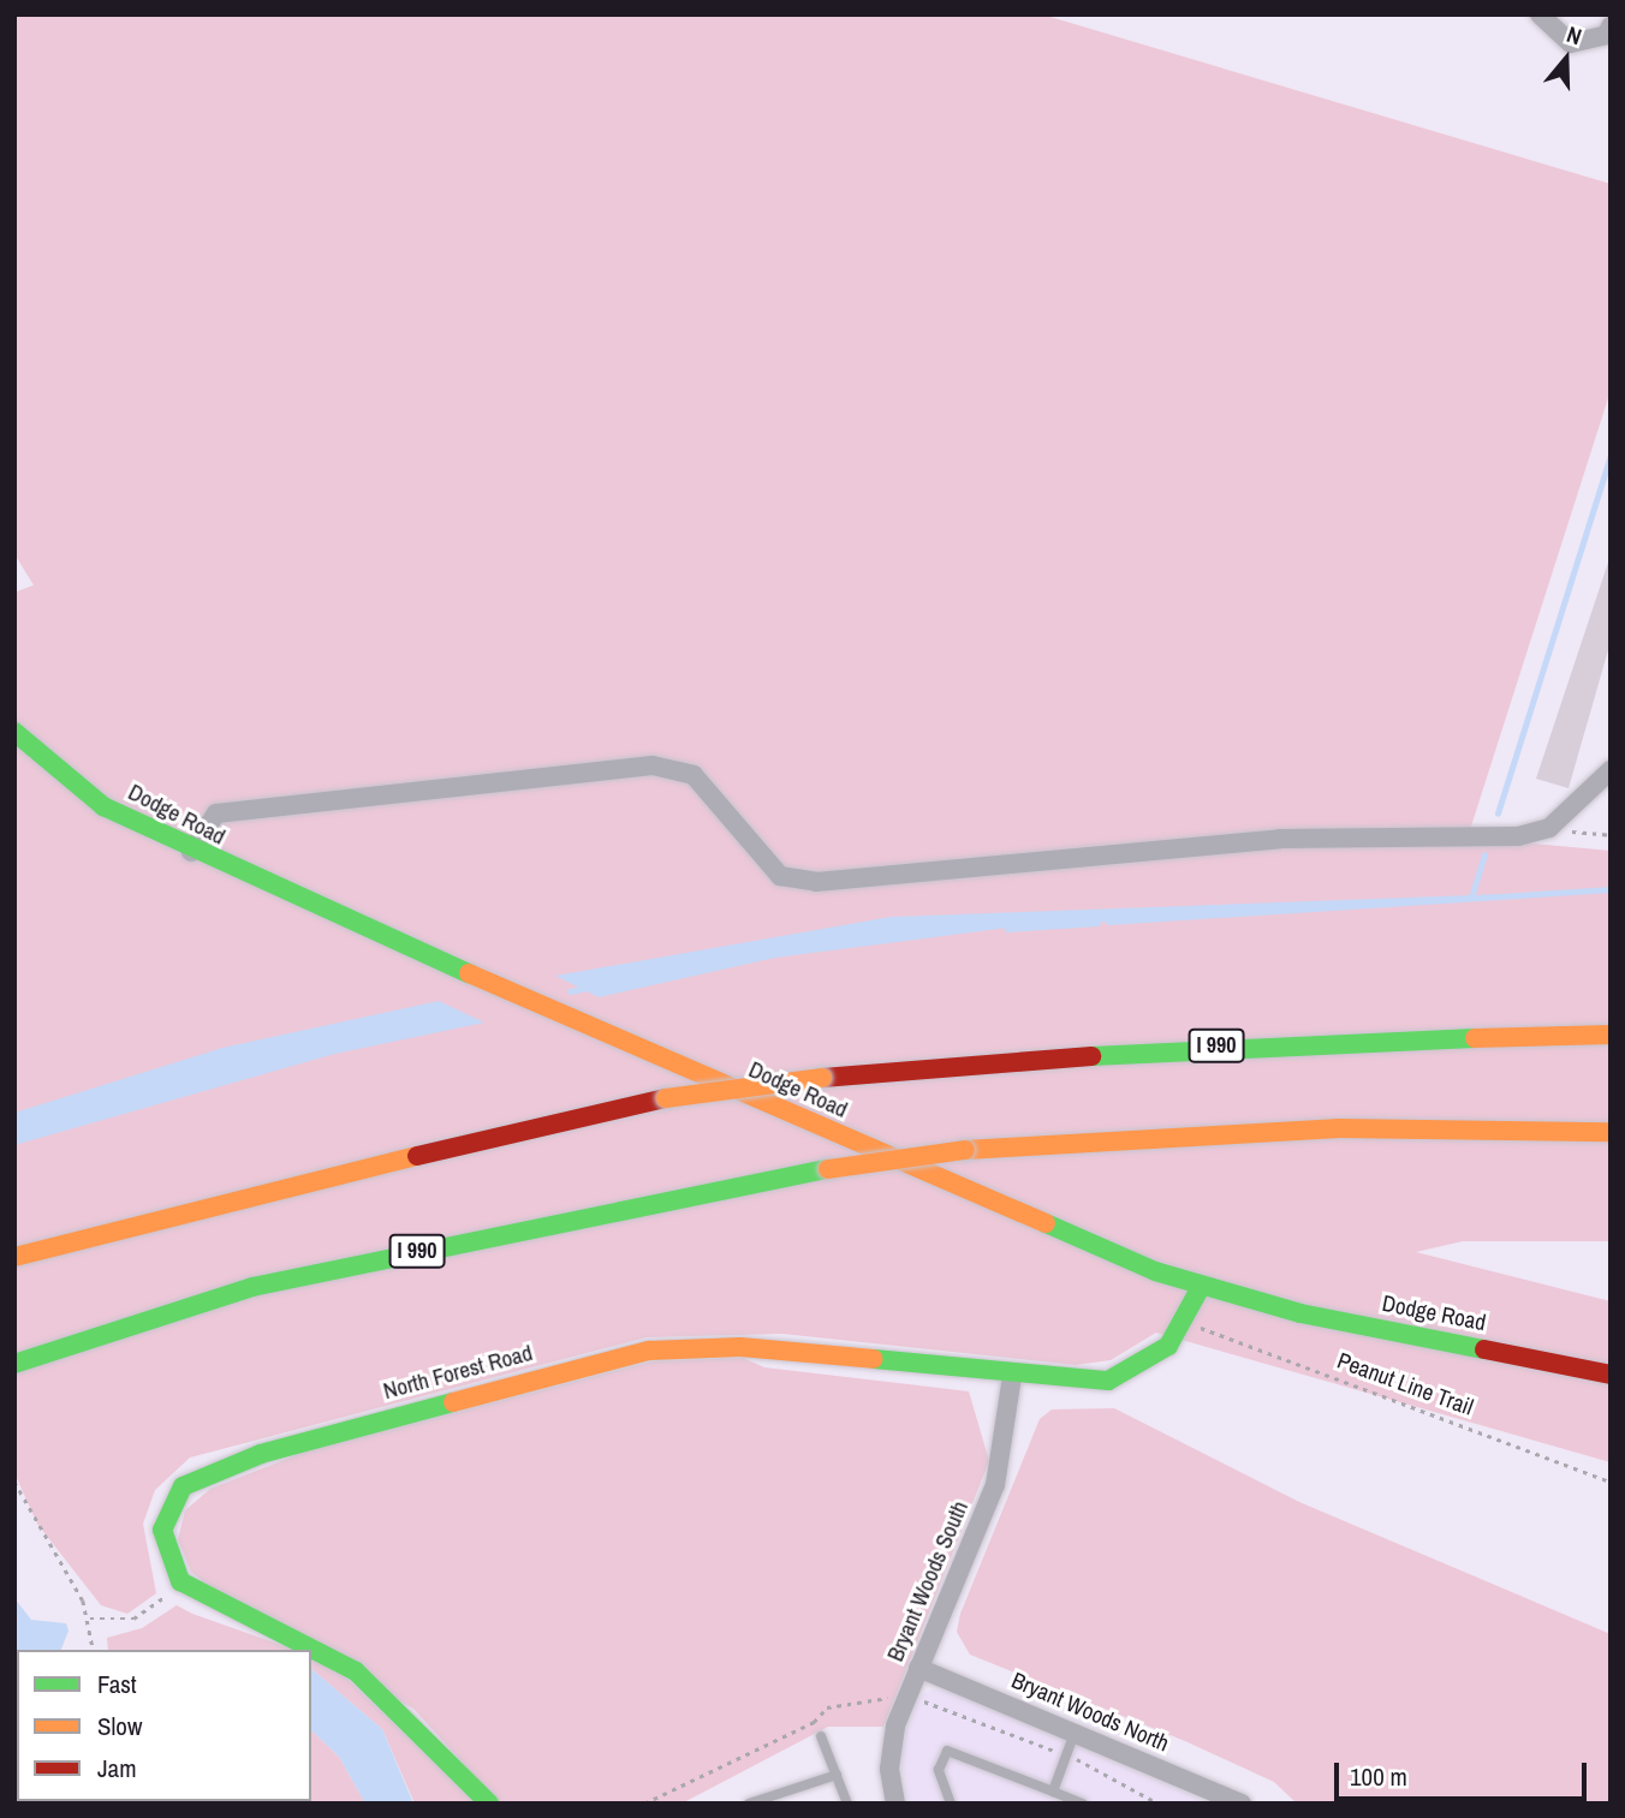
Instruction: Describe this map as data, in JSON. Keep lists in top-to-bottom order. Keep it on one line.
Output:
{"streets":{"main road":["Dodge Road","I 990","North Forest Road"],"street":["Bryant Woods South","Bryant Woods North"],"path":["Peanut Line Trail"]},"crossings":[["Dodge Road","North Forest Road"],["North Forest Road","Peanut Line Trail"],["North Forest Road","Bryant Woods South"],["Bryant Woods South","Bryant Woods North"]],"legend":["Fast","Slow","Jam"],"scale_bar":"100 m","north":"top"}
